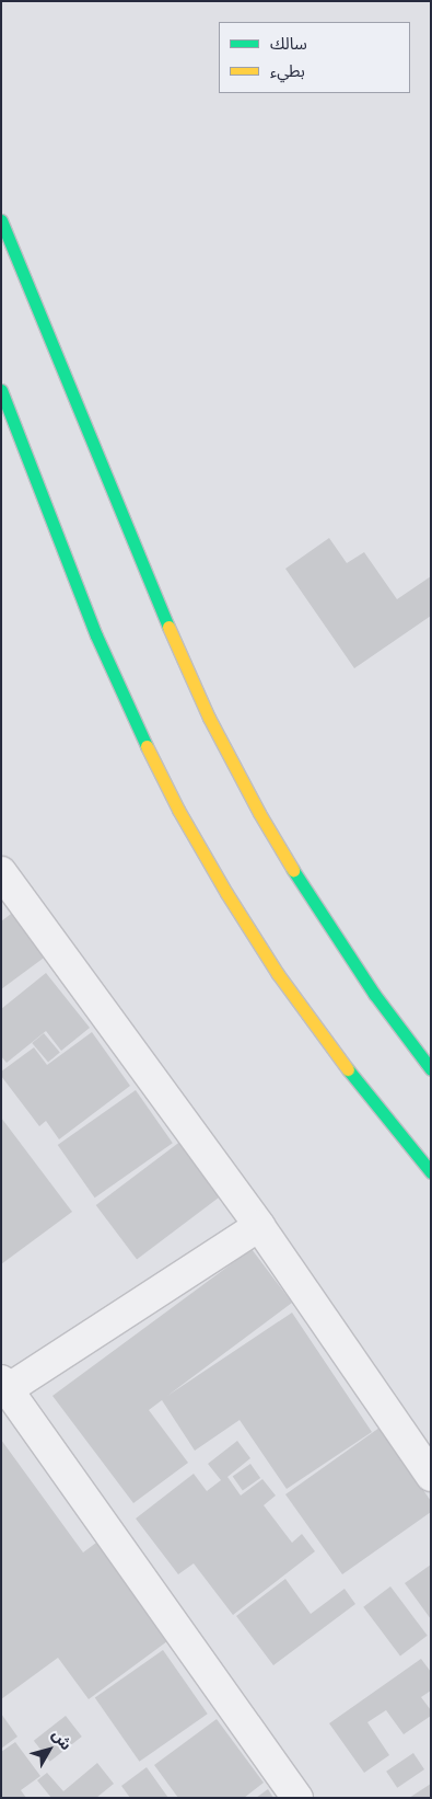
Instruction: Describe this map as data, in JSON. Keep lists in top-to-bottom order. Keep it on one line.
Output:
{"legend":["سالك","بطيء"],"north":"top right"}
